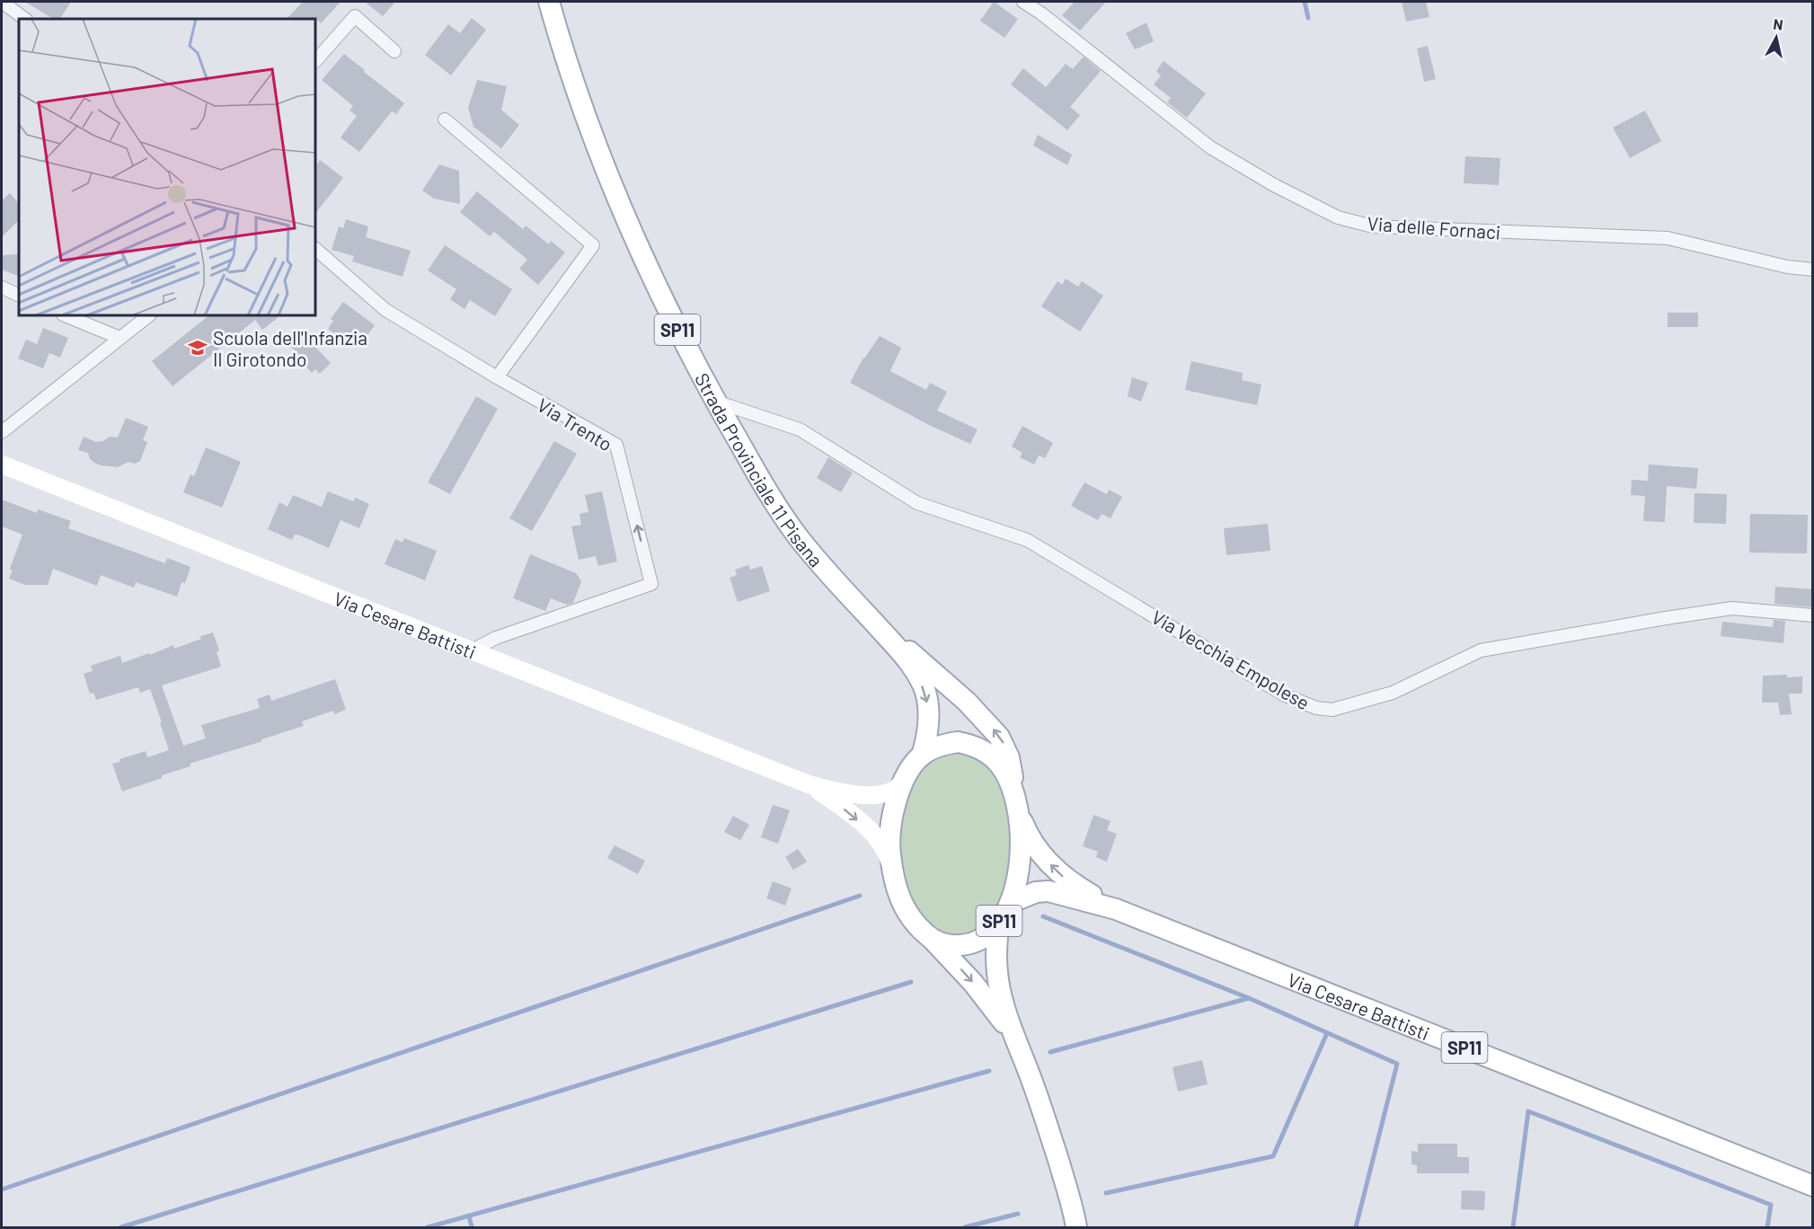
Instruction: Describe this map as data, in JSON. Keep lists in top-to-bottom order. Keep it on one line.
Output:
{"streets":{"main road":["SP11","Strada Provinciale 11 Pisana","Via Cesare Battisti"],"street":["Via delle Fornaci","Via Trento","Via Vecchia Empolese"]},"crossings":[["Via Trento","Via Cesare Battisti"],["Strada Provinciale 11 Pisana","Via Cesare Battisti"],["Strada Provinciale 11 Pisana","Via Vecchia Empolese"]],"places":{"school or university":["Scuola dell'Infanzia Il Girotondo"]},"north":"top"}
